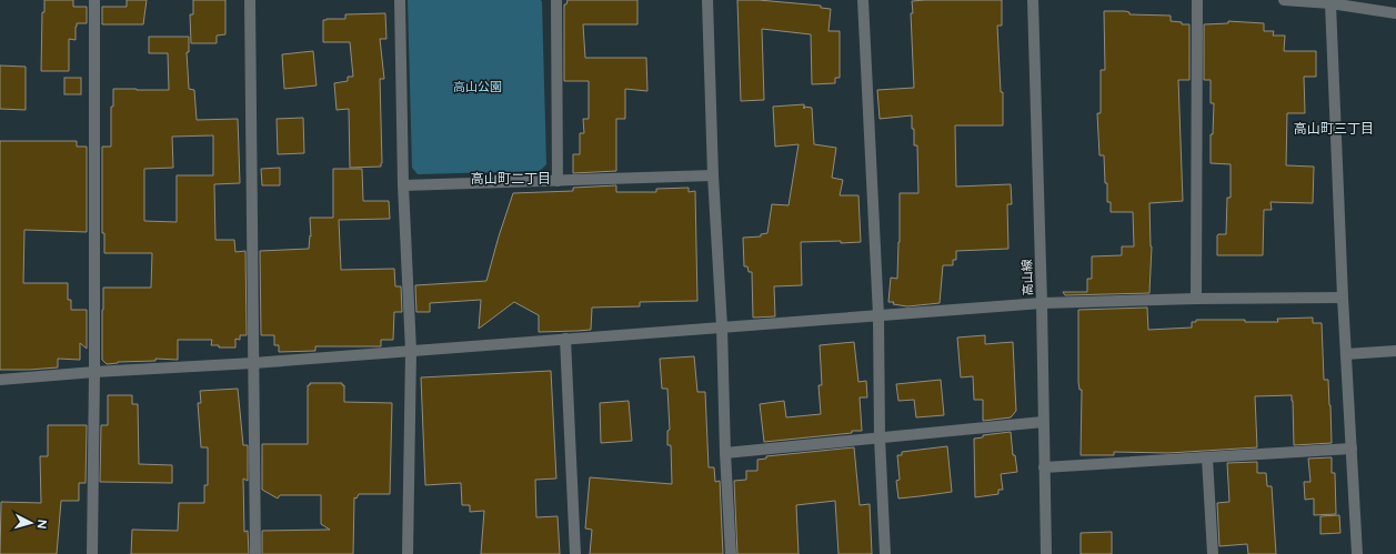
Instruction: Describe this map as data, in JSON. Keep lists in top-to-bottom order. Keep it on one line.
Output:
{"streets":{"street":["高山線"]},"districts":["高山町三丁目","高山町二丁目"],"parks":["高山公園"],"north":"right"}
